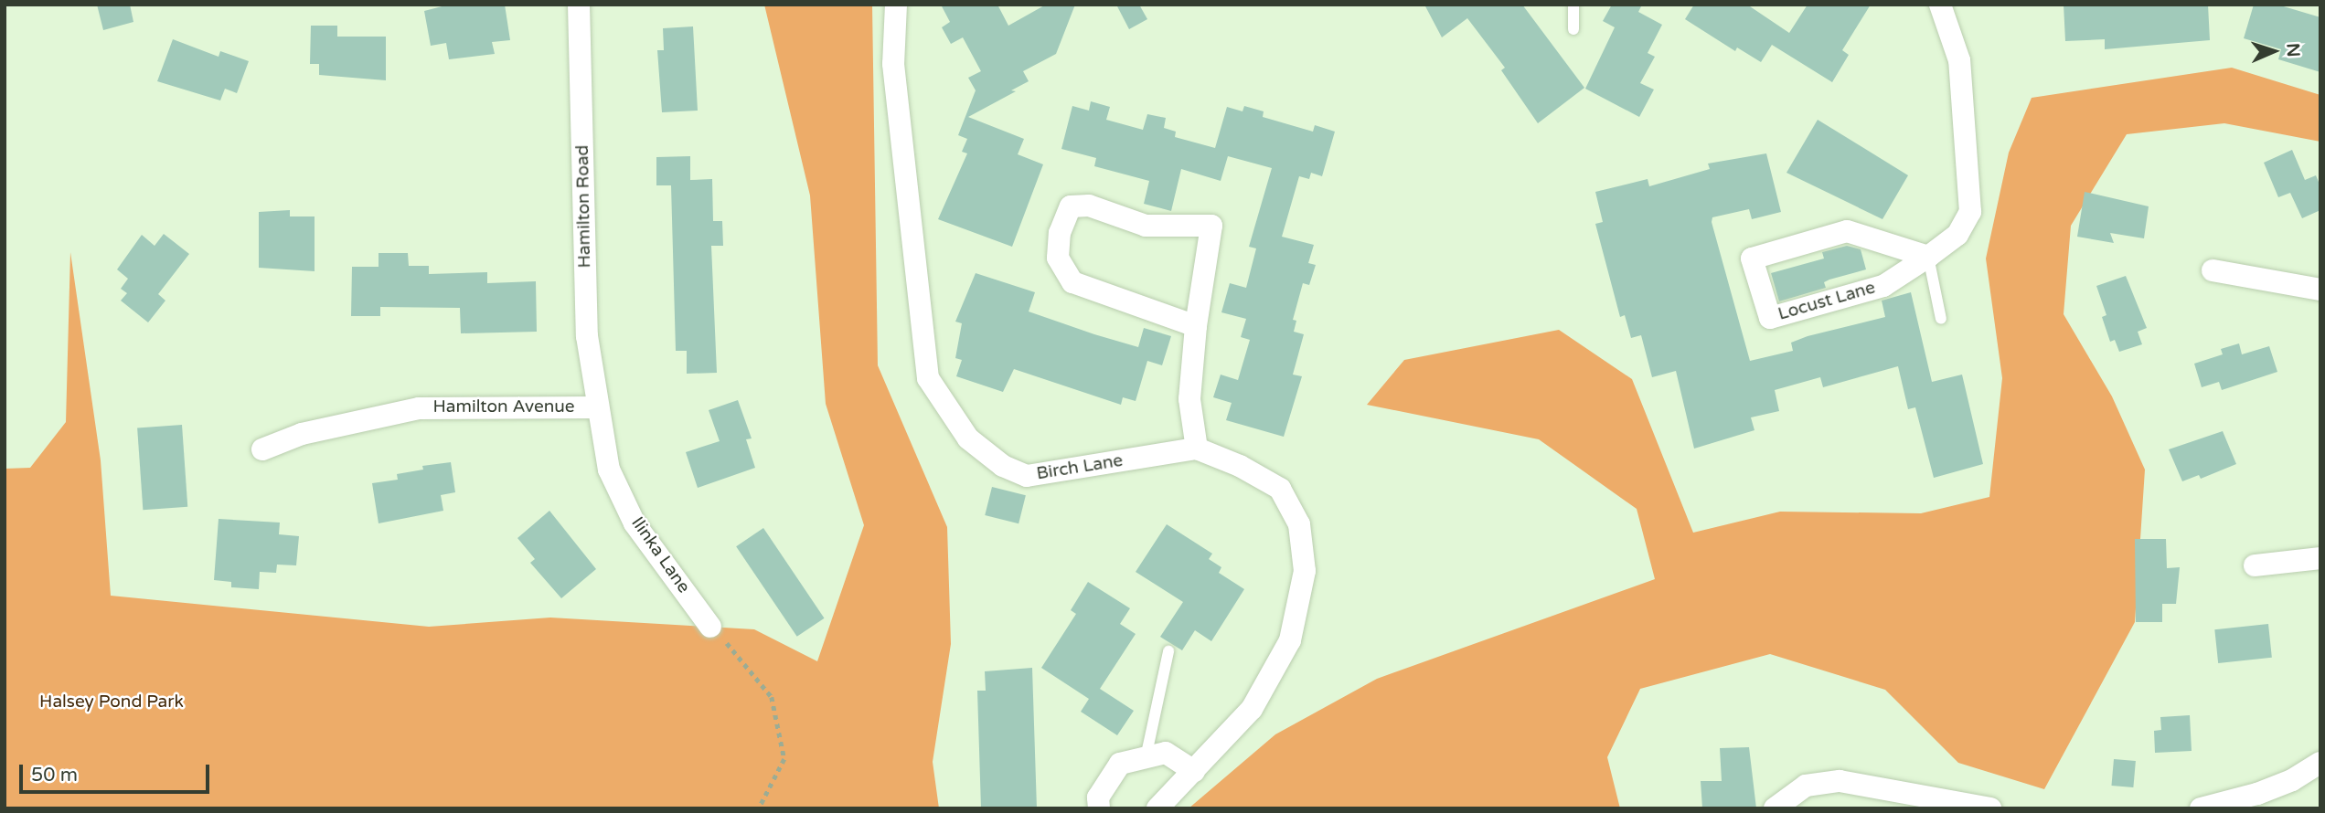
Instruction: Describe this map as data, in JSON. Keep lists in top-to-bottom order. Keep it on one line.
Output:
{"streets":{"street":["Hamilton Road","Locust Lane","Hamilton Avenue","Birch Lane","Ilinka Lane"]},"crossings":[["Hamilton Road","Hamilton Avenue"],["Hamilton Road","Ilinka Lane"],["Hamilton Avenue","Ilinka Lane"]],"parks":["Halsey Pond Park"],"scale_bar":"50 m","north":"right"}
